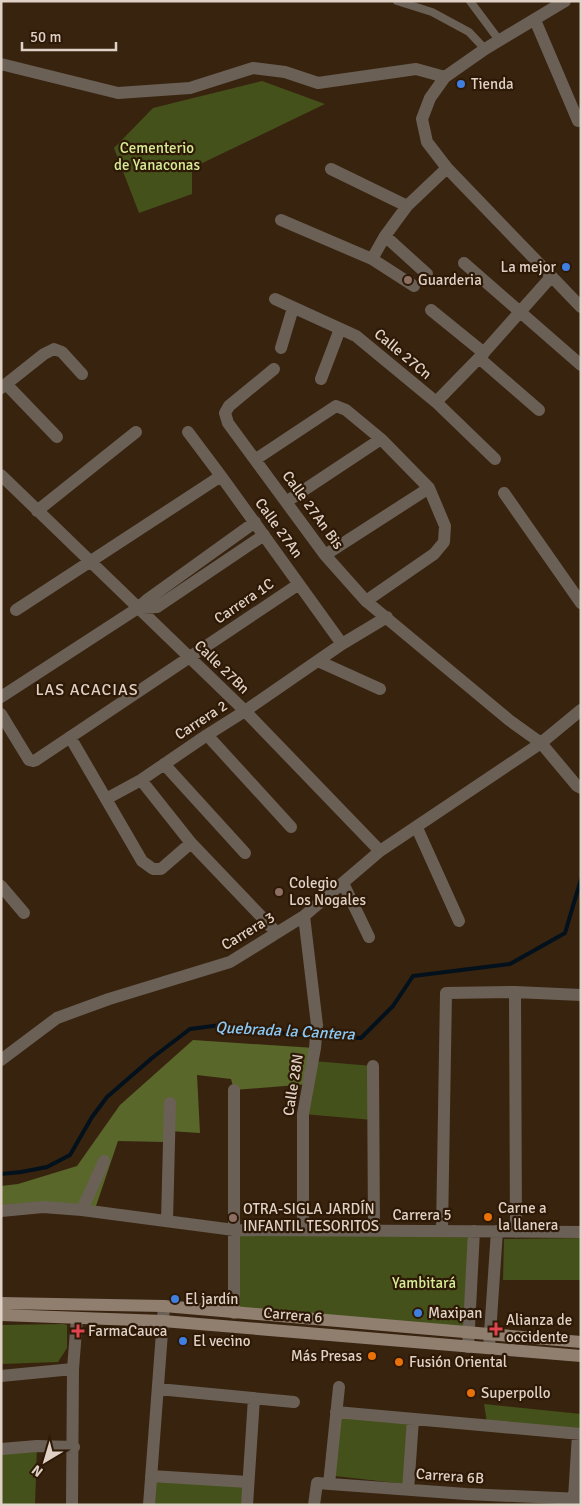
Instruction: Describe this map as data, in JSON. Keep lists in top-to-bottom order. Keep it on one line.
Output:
{"streets":{"main road":["Carrera 6"],"street":["Calle 27Cn","Calle 27An Bis","Calle 27An","Carrera 1C","Calle 27Bn","Carrera 2","Carrera 3","Calle 28N","Carrera 5","Carrera 6B"]},"crossings":[["Calle 27An Bis","Carrera 2"],["Calle 27An","Carrera 1C"],["Calle 27An","Carrera 2"],["Carrera 1C","Calle 27Bn"],["Calle 27Bn","Carrera 2"],["Calle 27Bn","Carrera 3"],["Carrera 3","Calle 28N"],["Calle 28N","Carrera 5"]],"districts":["LAS ACACIAS"],"water":["Quebrada la Cantera"],"parks":["Cementerio de Yanaconas","Yambitará"],"places":{"other":["Tienda","La mejor","Guarderia","Colegio Los Nogales","Carne a la llanera","OTRA-SIGLA JARDÍN INFANTIL TESORITOS","El jardín","Maxipan","El vecino","Más Presas","Fusión Oriental","Superpollo"],"health":["Alianza de occidente","FarmaCauca"]},"scale_bar":"50 m","north":"bottom left"}
